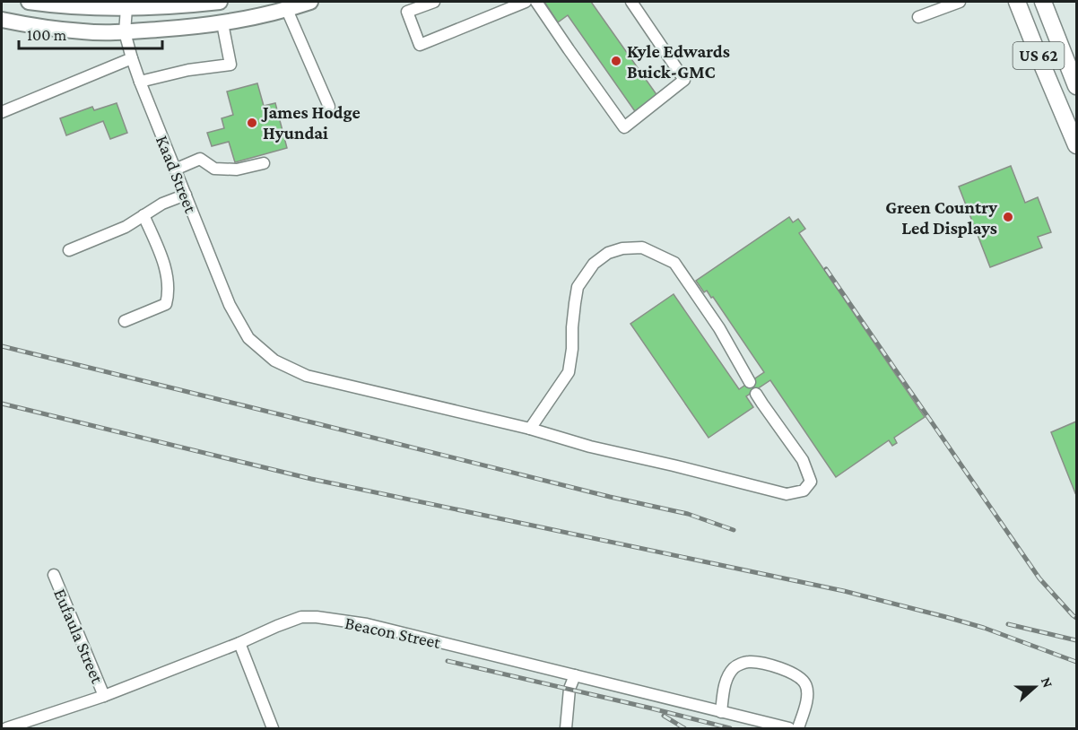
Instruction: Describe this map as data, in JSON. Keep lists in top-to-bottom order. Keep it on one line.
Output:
{"streets":{"highway":["US 62"],"street":["Kaad Street","Beacon Street","Eufaula Street"]},"crossings":[["Beacon Street","Eufaula Street"]],"places":["Kyle Edwards Buick-GMC","James Hodge Hyundai","Green Country Led Displays"],"scale_bar":"100 m","north":"right"}
